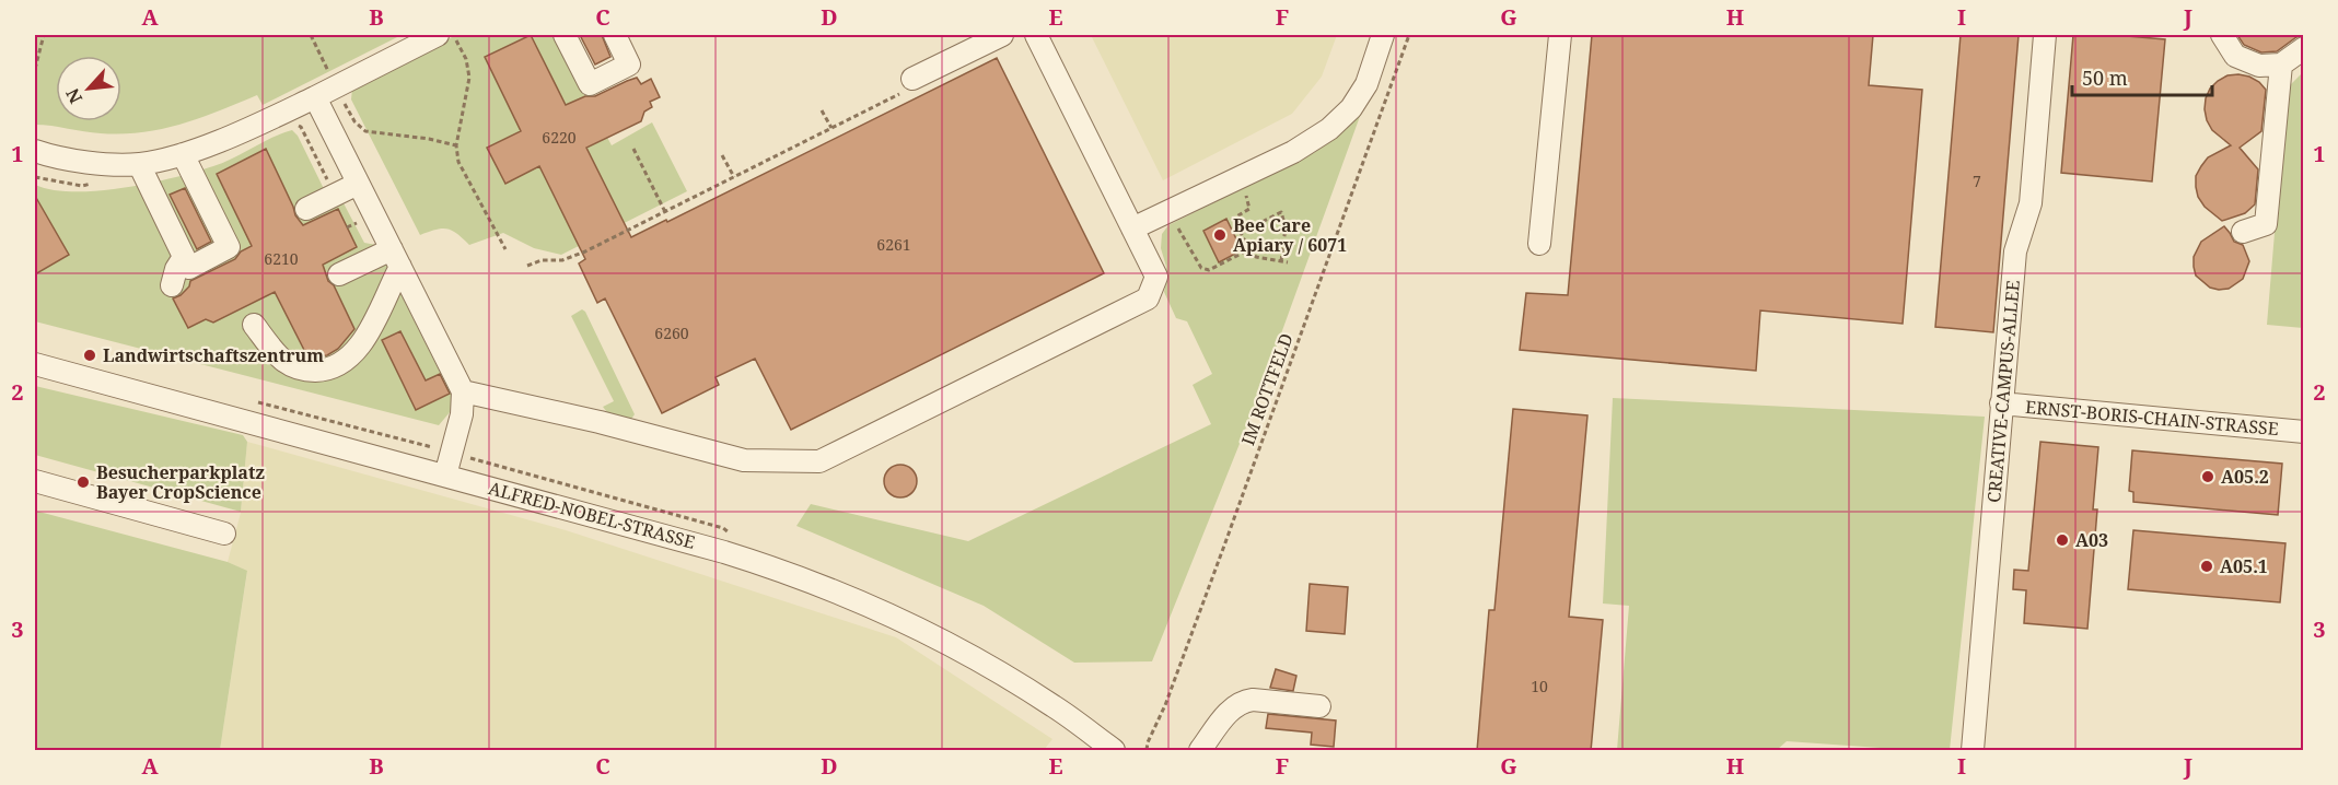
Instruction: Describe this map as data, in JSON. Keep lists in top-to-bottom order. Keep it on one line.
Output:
{"streets":{"street":["CREATIVE-CAMPUS-ALLEE","ERNST-BORIS-CHAIN-STRASSE","ALFRED-NOBEL-STRASSE"],"path":["IM ROTTFELD"]},"crossings":[["CREATIVE-CAMPUS-ALLEE","ERNST-BORIS-CHAIN-STRASSE"]],"places":["Bee Care Apiary / 6071","Landwirtschaftszentrum","A05.2","Besucherparkplatz Bayer CropScience","A03","A05.1"],"house_numbers":["6220","7","6261","6210","6260","10"],"scale_bar":"50 m","north":"bottom left","grid":{"columns":["A","B","C","D","E","F","G","H","I","J"],"rows":["1","2","3"]}}
